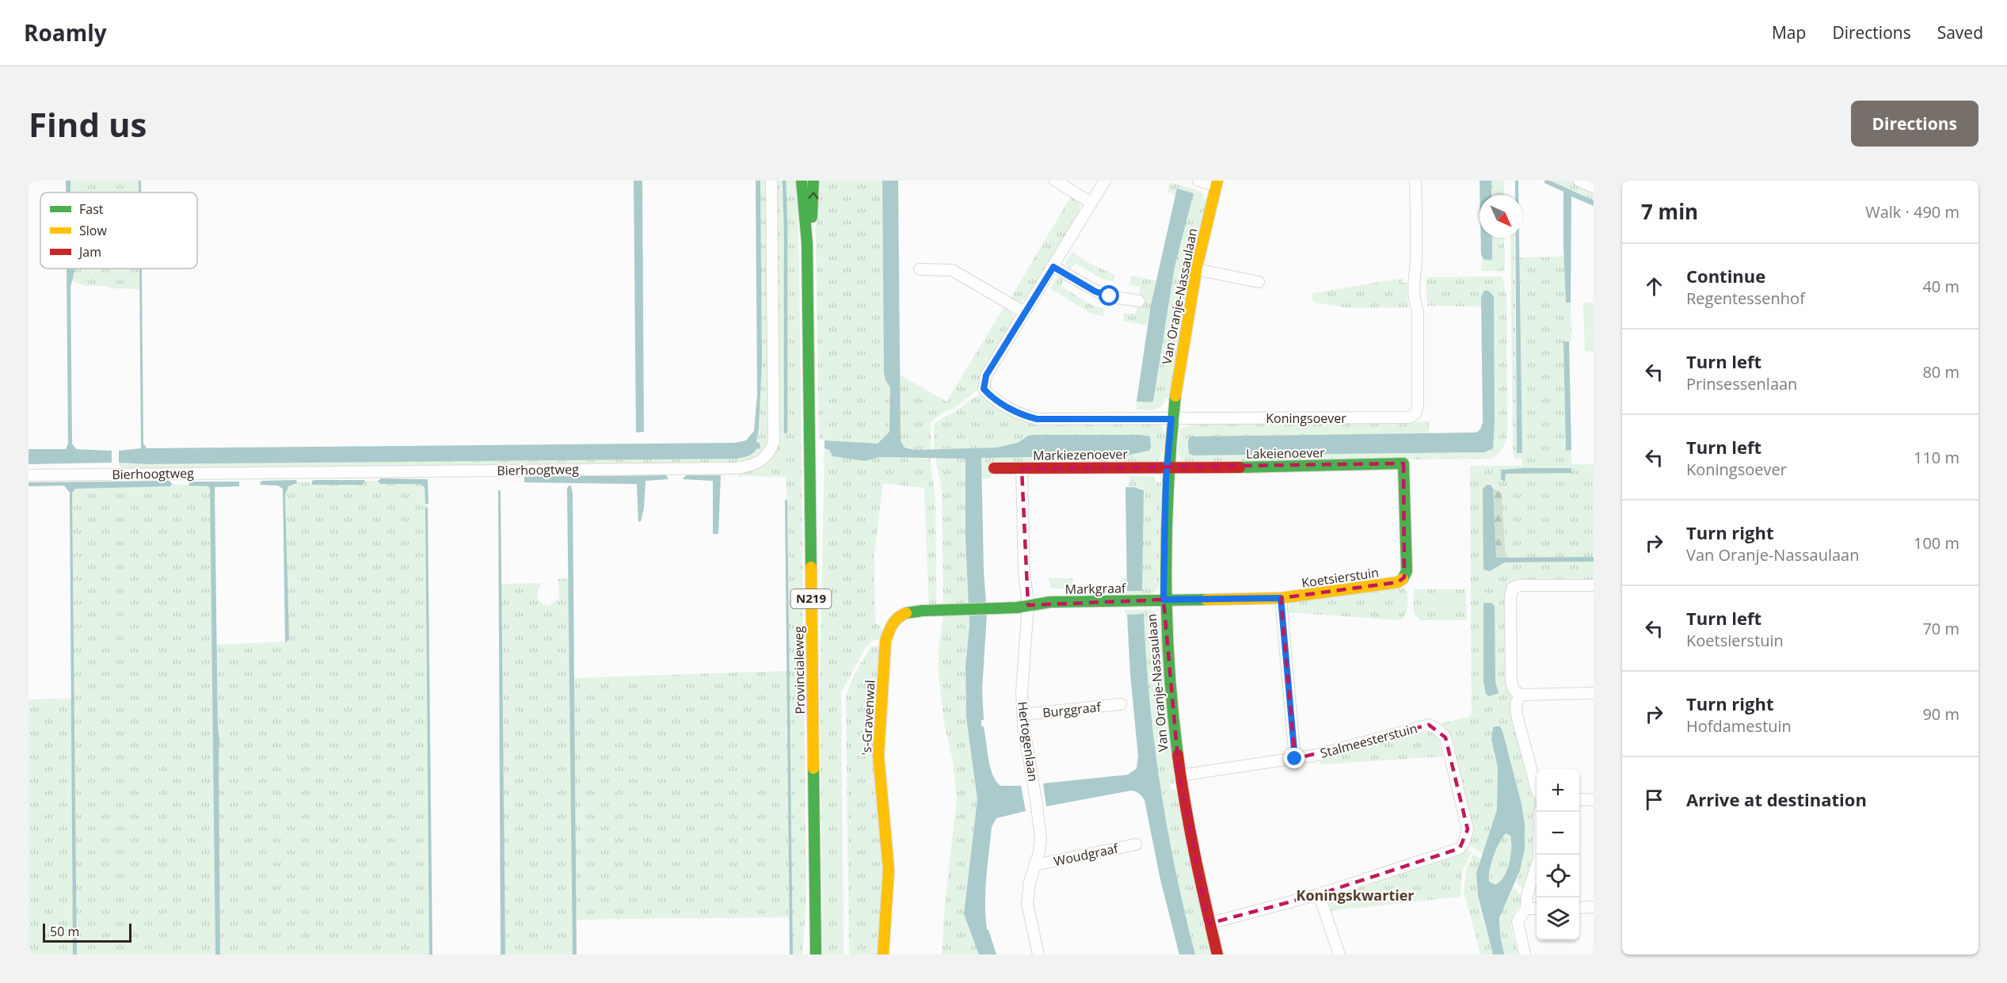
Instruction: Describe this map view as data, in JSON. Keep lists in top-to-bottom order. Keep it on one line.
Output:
{"streets":{"street":["Van Oranje-Nassaulaan","Koningsoever","Lakeienoever","Markiezenoever","Bierhoogtweg","Koetsierstuin","Markgraaf","N219","Provincialeweg","Burggraaf","'s-Gravenwal","Stalmeesterstuin","Hertogenlaan","Woudgraaf"]},"crossings":[["Van Oranje-Nassaulaan","Koningsoever"],["Van Oranje-Nassaulaan","Lakeienoever"],["Van Oranje-Nassaulaan","Markiezenoever"],["Van Oranje-Nassaulaan","Koetsierstuin"],["Van Oranje-Nassaulaan","Markgraaf"],["Van Oranje-Nassaulaan","Stalmeesterstuin"],["Lakeienoever","Markiezenoever"],["Lakeienoever","Koetsierstuin"],["Markiezenoever","Hertogenlaan"],["Koetsierstuin","Markgraaf"],["Markgraaf","'s-Gravenwal"],["Markgraaf","Hertogenlaan"],["Burggraaf","Hertogenlaan"],["'s-Gravenwal","Hertogenlaan"],["Hertogenlaan","Woudgraaf"]],"districts":["Koningskwartier"],"legend":["Fast","Slow","Jam"],"scale_bar":"50 m","north":"bottom right","page":{"header":"Roamly","nav":["Map","Directions","Saved"],"buttons":"Directions","title":"Find us","heading":["7 min","Walk · 490 m"],"list":[["Continue","Regentessenhof","40 m"],["Turn left","Prinsessenlaan","80 m"],["Turn left","Koningsoever","110 m"],["Turn right","Van Oranje-Nassaulaan","100 m"],["Turn left","Koetsierstuin","70 m"],["Turn right","Hofdamestuin","90 m"],"Arrive at destination"],"map_buttons":["+","−"],"scale":"50 m"}}
